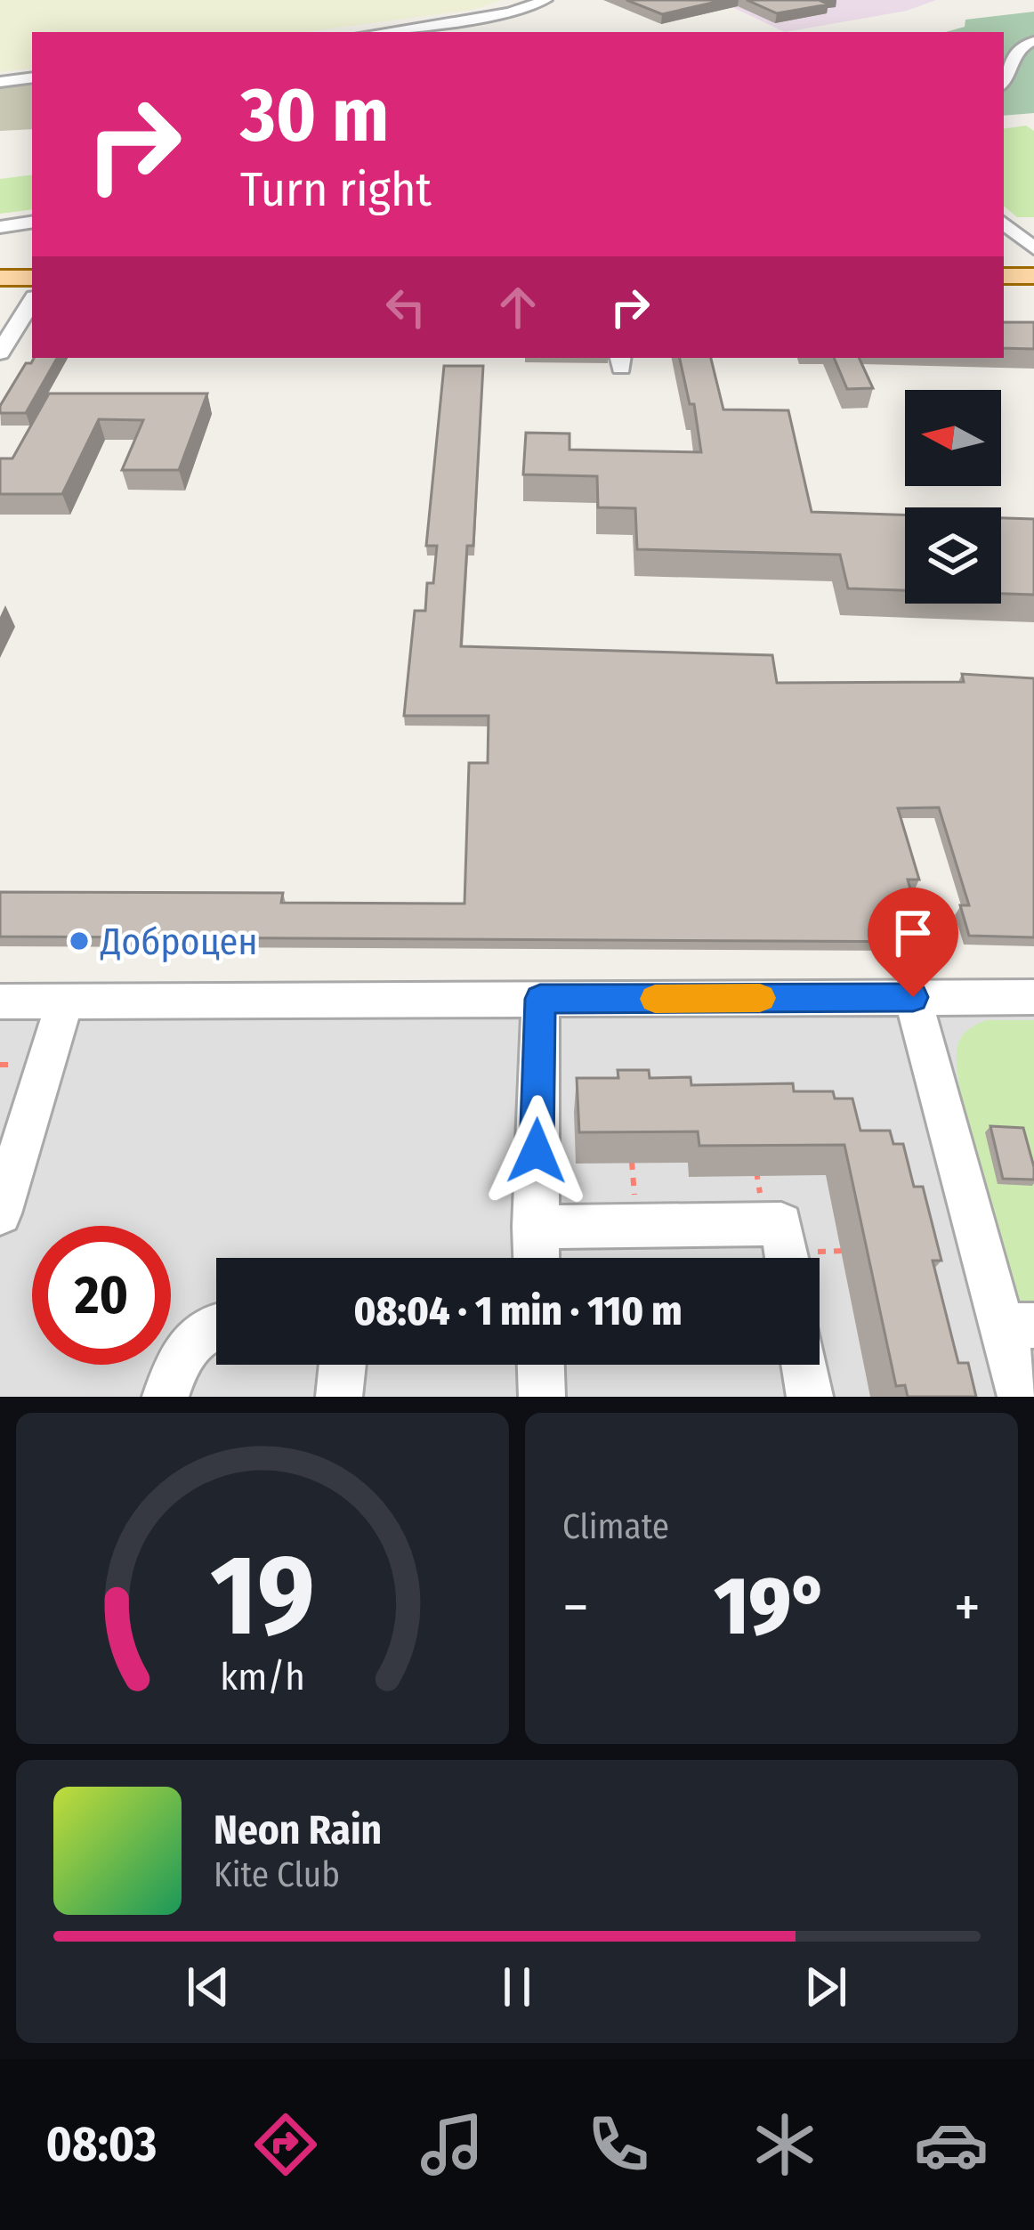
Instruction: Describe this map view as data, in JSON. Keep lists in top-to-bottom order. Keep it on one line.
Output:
{"places":["Доброцен"],"north":"left","page":{"turn":["30 m","Turn right"],"limit":"20","trip":"08:04 · 1 min · 110 m","tile":"Climate","heat":["−","19°","+"],"song":["Neon Rain","Kite Club"],"tabs":"08:03","gauge":["19","km/h"]}}
